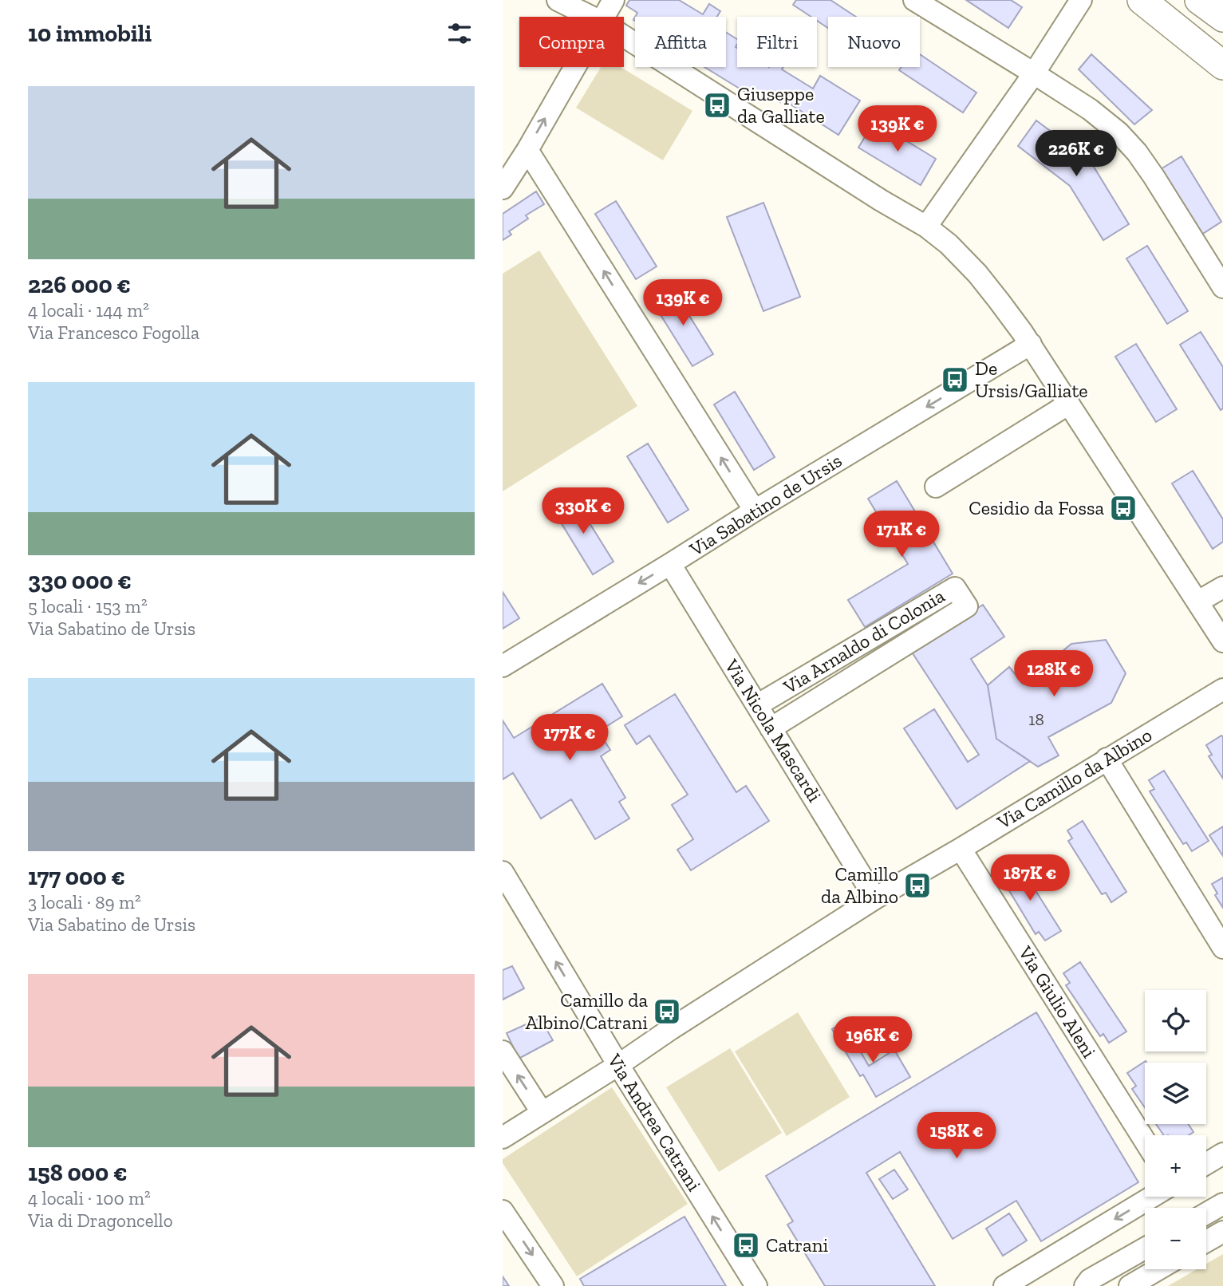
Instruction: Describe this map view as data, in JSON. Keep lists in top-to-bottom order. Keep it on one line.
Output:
{"streets":{"street":["Via Sabatino de Ursis","Via Arnaldo di Colonia","Via Nicola Mascardi","Via Camillo da Albino","Via Giulio Aleni","Via Andrea Catrani"]},"crossings":[["Via Sabatino de Ursis","Via Nicola Mascardi"],["Via Arnaldo di Colonia","Via Nicola Mascardi"],["Via Nicola Mascardi","Via Camillo da Albino"],["Via Camillo da Albino","Via Giulio Aleni"],["Via Camillo da Albino","Via Andrea Catrani"]],"places":{"bus stop":["Giuseppe da Galliate","De Ursis/Galliate","Cesidio da Fossa","Camillo da Albino","Camillo da Albino/Catrani","Catrani"]},"house_numbers":["18"],"page":{"heading":"10 immobili","chip":["Compra","Affitta","Filtri","Nuovo"],"list":[{"name":"226 000 €","note":"4 locali · 144 m² · Via Francesco Fogolla"},{"name":"330 000 €","note":"5 locali · 153 m² · Via Sabatino de Ursis"},{"name":"177 000 €","note":"3 locali · 89 m² · Via Sabatino de Ursis"},{"name":"158 000 €","note":"4 locali · 100 m² · Via di Dragoncello"}],"price":["139K €","226K €","139K €","330K €","171K €","128K €","177K €","187K €","196K €","158K €"],"map_buttons":["+","−"]}}
